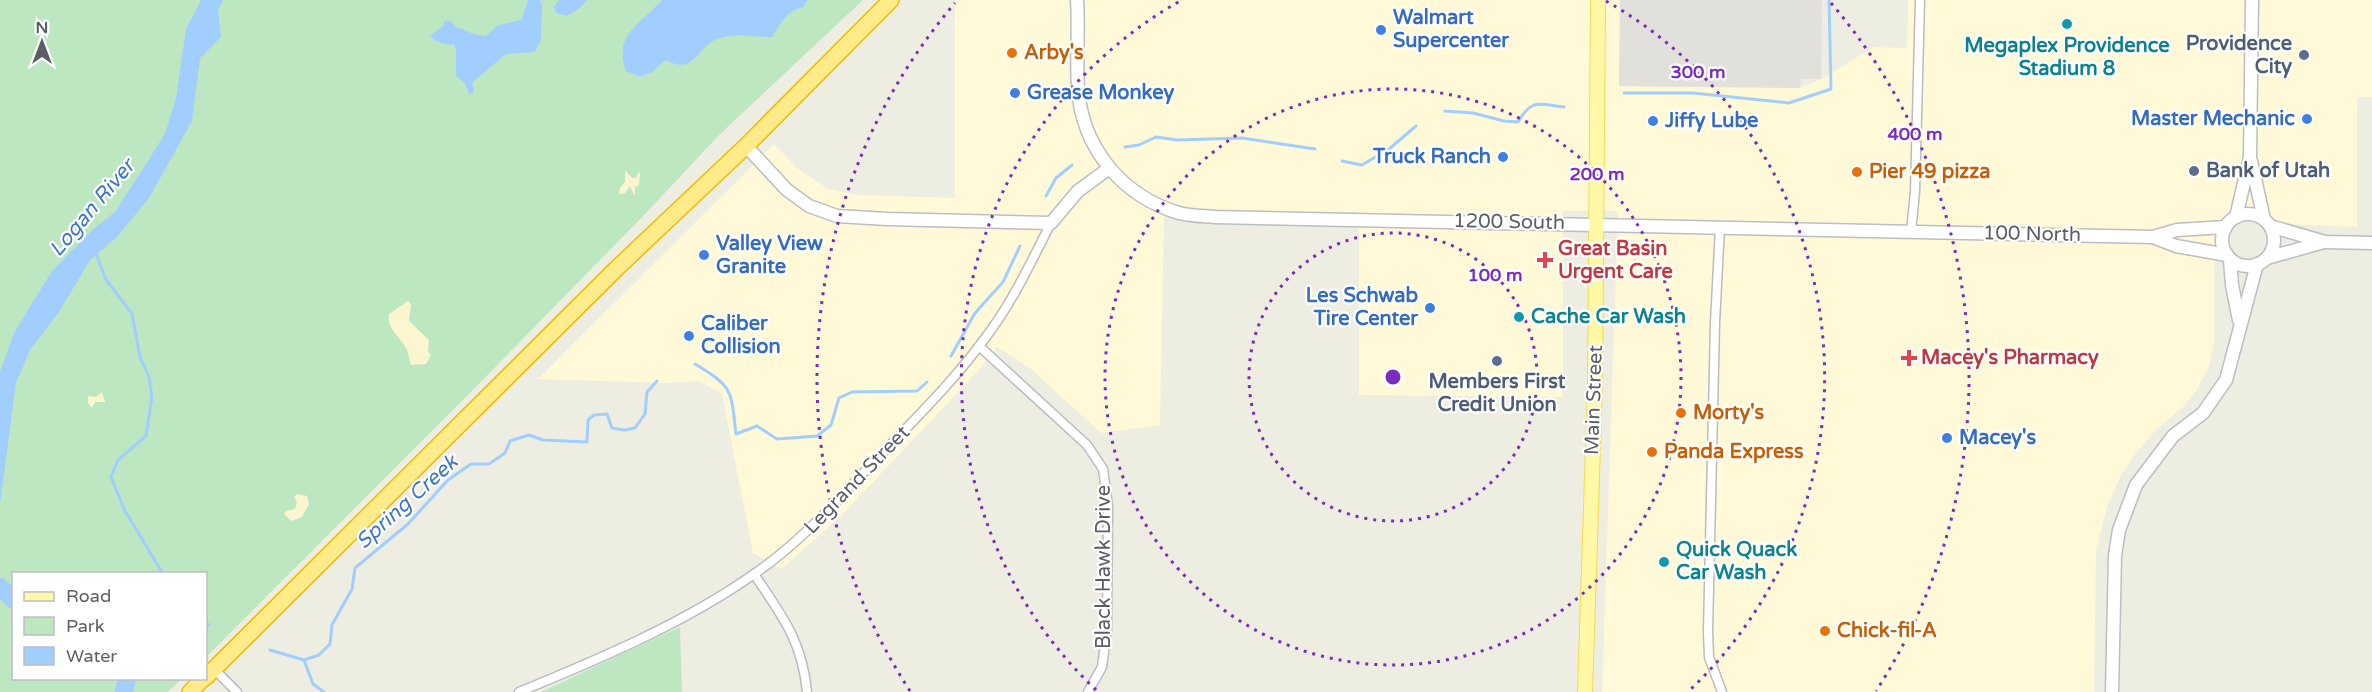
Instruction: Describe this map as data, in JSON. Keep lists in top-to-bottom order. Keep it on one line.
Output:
{"streets":{"main road":["1200 South","100 North","Main Street","Legrand Street"],"street":["Black Hawk Drive"]},"crossings":[["1200 South","100 North"],["1200 South","Main Street"],["1200 South","Legrand Street"],["Legrand Street","Black Hawk Drive"]],"water":["Logan River","Spring Creek"],"places":{"other":["Megaplex Providence Stadium 8","Walmart Supercenter","Arby's","Providence City","Grease Monkey","Master Mechanic","Jiffy Lube","Truck Ranch","Bank of Utah","Pier 49 pizza","Valley View Granite","Les Schwab Tire Center","Cache Car Wash","Caliber Collision","Members First Credit Union","Morty's","Macey's","Panda Express","Quick Quack Car Wash","Chick-fil-A"],"health":["Great Basin Urgent Care","Macey's Pharmacy"]},"legend":["Road","Park","Water"],"north":"top","rings":["300 m","400 m","200 m","100 m"]}
